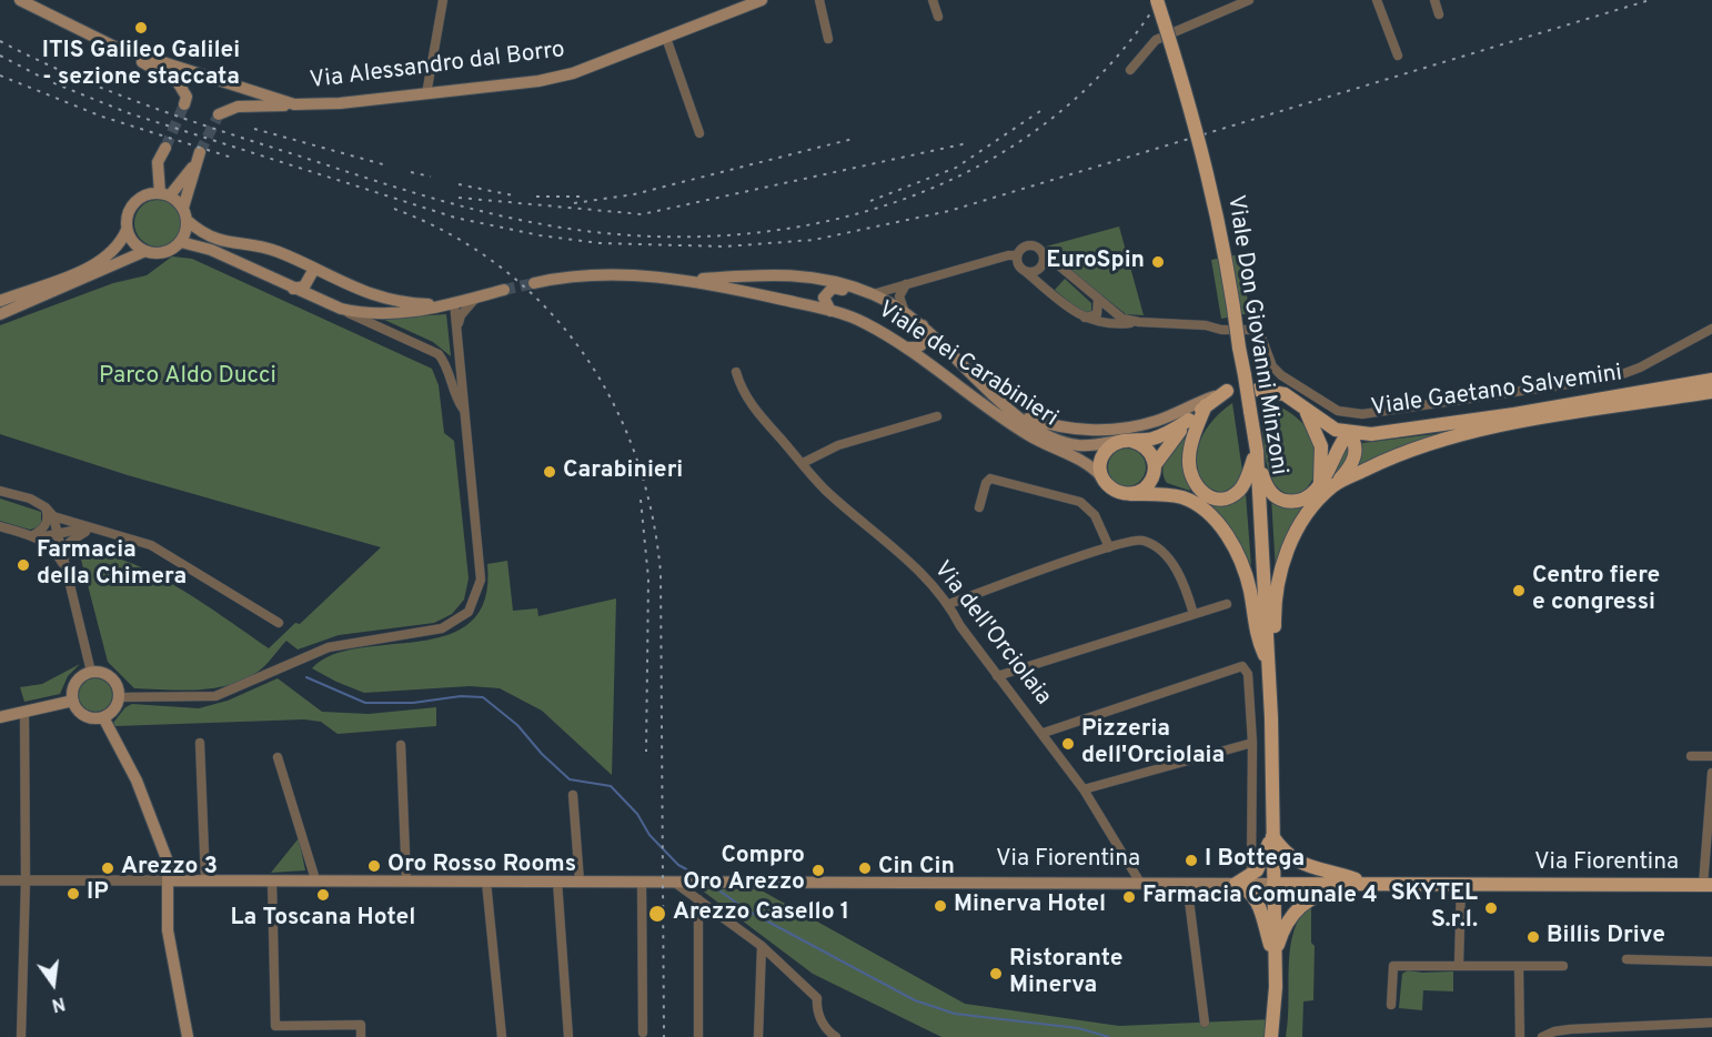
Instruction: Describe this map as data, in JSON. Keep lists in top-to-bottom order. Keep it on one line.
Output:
{"streets":{"main road":["Via Alessandro dal Borro","Viale Don Giovanni Minzoni","Viale dei Carabinieri","Viale Gaetano Salvemini","Via Fiorentina"],"street":["Via dell'Orciolaia"]},"crossings":[["Viale Don Giovanni Minzoni","Via Fiorentina"],["Via dell'Orciolaia","Via Fiorentina"]],"parks":["Parco Aldo Ducci"],"places":["ITIS Galileo Galilei - sezione staccata","EuroSpin","Carabinieri","Farmacia della Chimera","Centro fiere e congressi","Pizzeria dell'Orciolaia","I Bottega","Oro Rosso Rooms","Arezzo 3","Cin Cin","Compro Oro Arezzo","IP","La Toscana Hotel","Farmacia Comunale 4","Minerva Hotel","SKYTEL S.r.l.","Arezzo Casello 1","Billis Drive","Ristorante Minerva"],"north":"bottom"}
